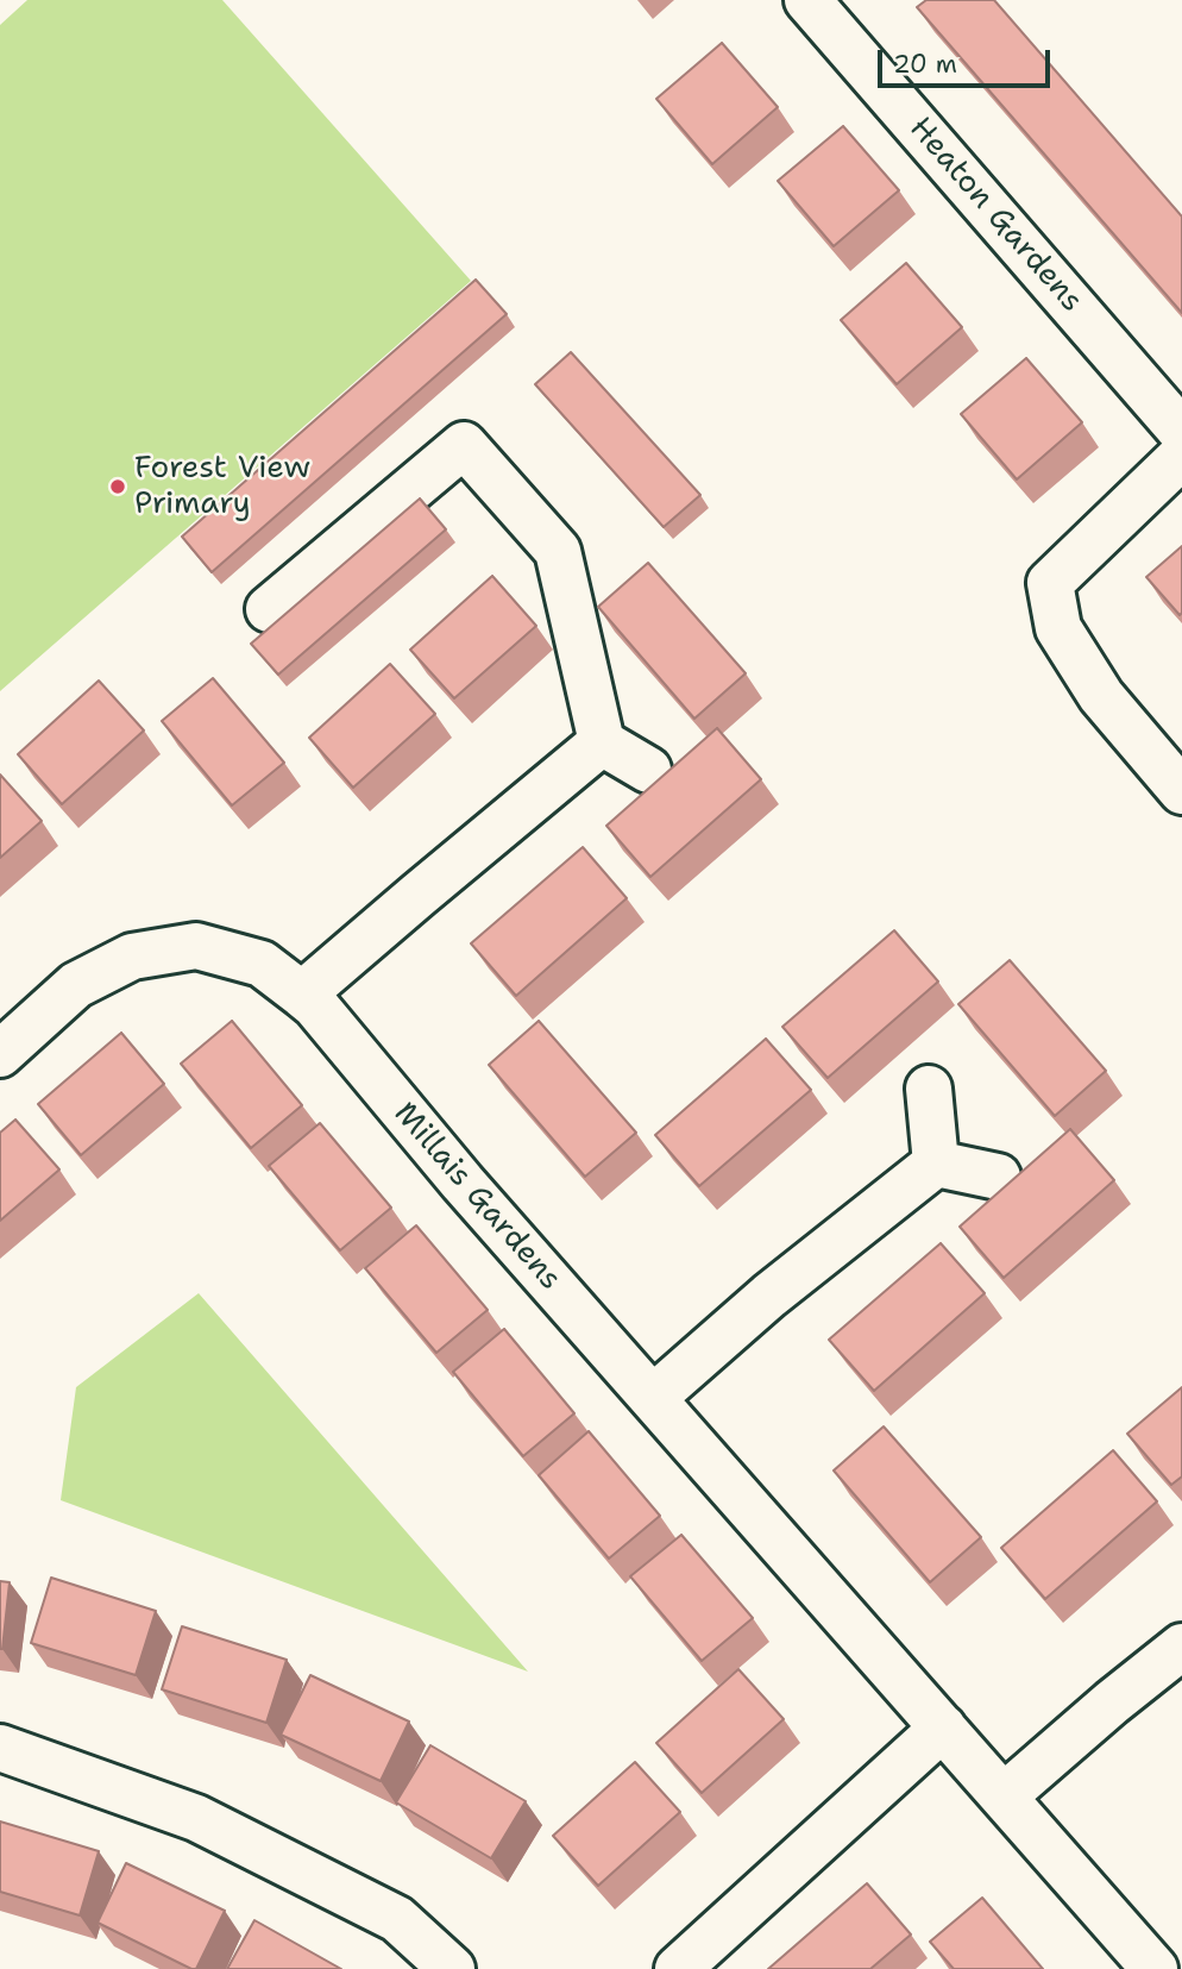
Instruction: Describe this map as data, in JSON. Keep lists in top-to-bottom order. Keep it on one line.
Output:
{"streets":{"street":["Heaton Gardens","Millais Gardens"]},"places":["Forest View Primary"],"scale_bar":"20 m"}
